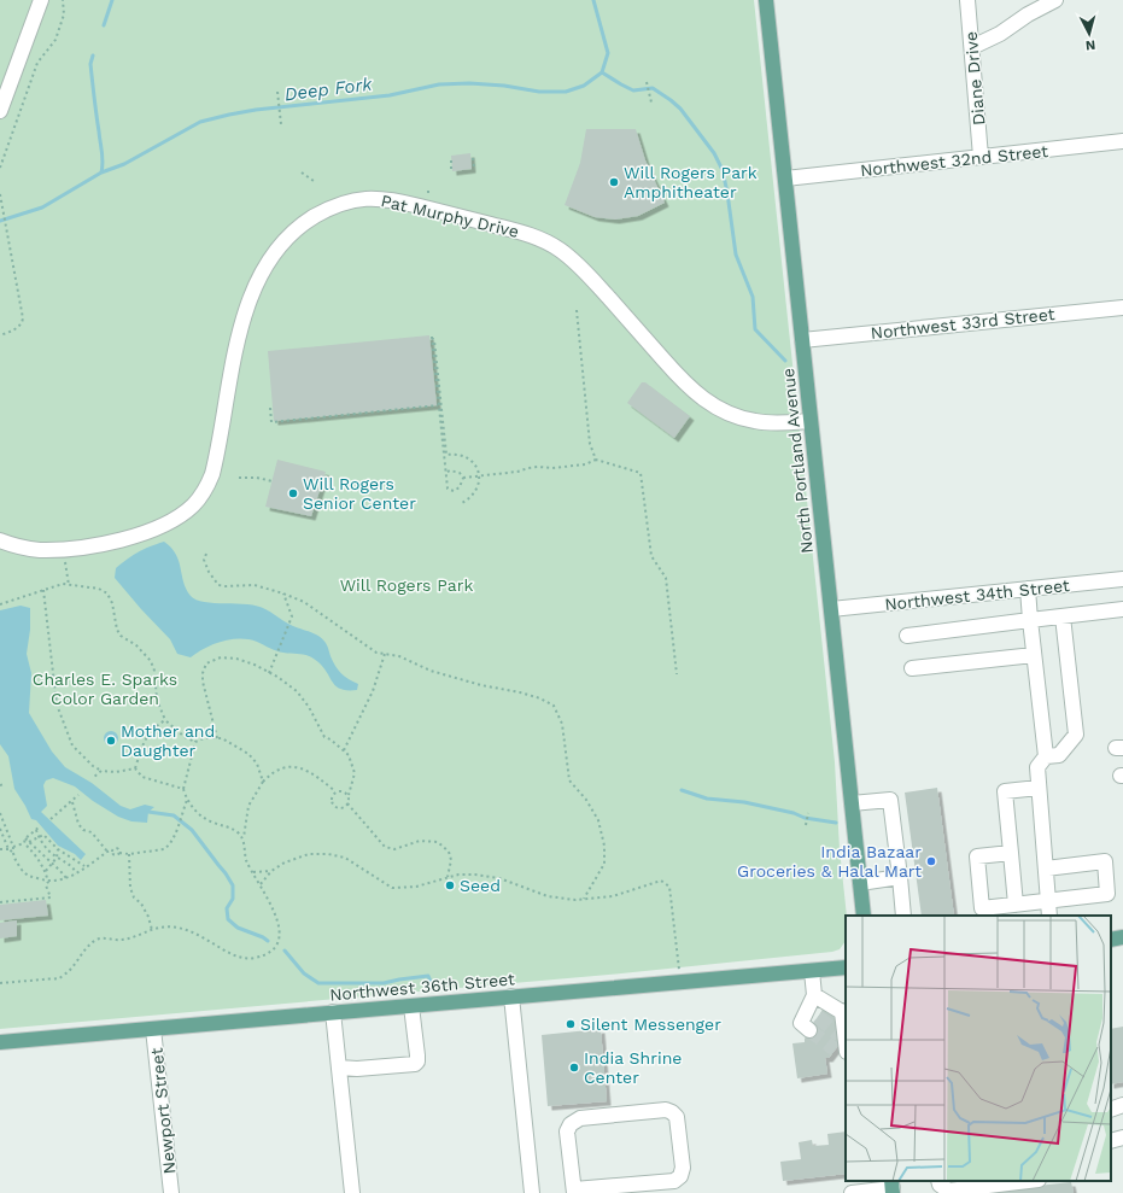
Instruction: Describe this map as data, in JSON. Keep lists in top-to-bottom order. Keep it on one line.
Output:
{"streets":{"main road":["North Portland Avenue","Northwest 36th Street"],"street":["Diane Drive","Northwest 32nd Street","Pat Murphy Drive","Northwest 33rd Street","Northwest 34th Street","Newport Street"]},"crossings":[["Diane Drive","Northwest 32nd Street"],["Northwest 32nd Street","North Portland Avenue"],["Pat Murphy Drive","North Portland Avenue"],["Northwest 33rd Street","North Portland Avenue"],["North Portland Avenue","Northwest 34th Street"],["Northwest 36th Street","Newport Street"]],"water":["Deep Fork"],"parks":["Will Rogers Park","Charles E. Sparks Color Garden"],"places":["Will Rogers Park Amphitheater","Will Rogers Senior Center","Mother and Daughter","India Bazaar Groceries & Halal Mart","Seed","Silent Messenger","India Shrine Center"],"north":"bottom"}
